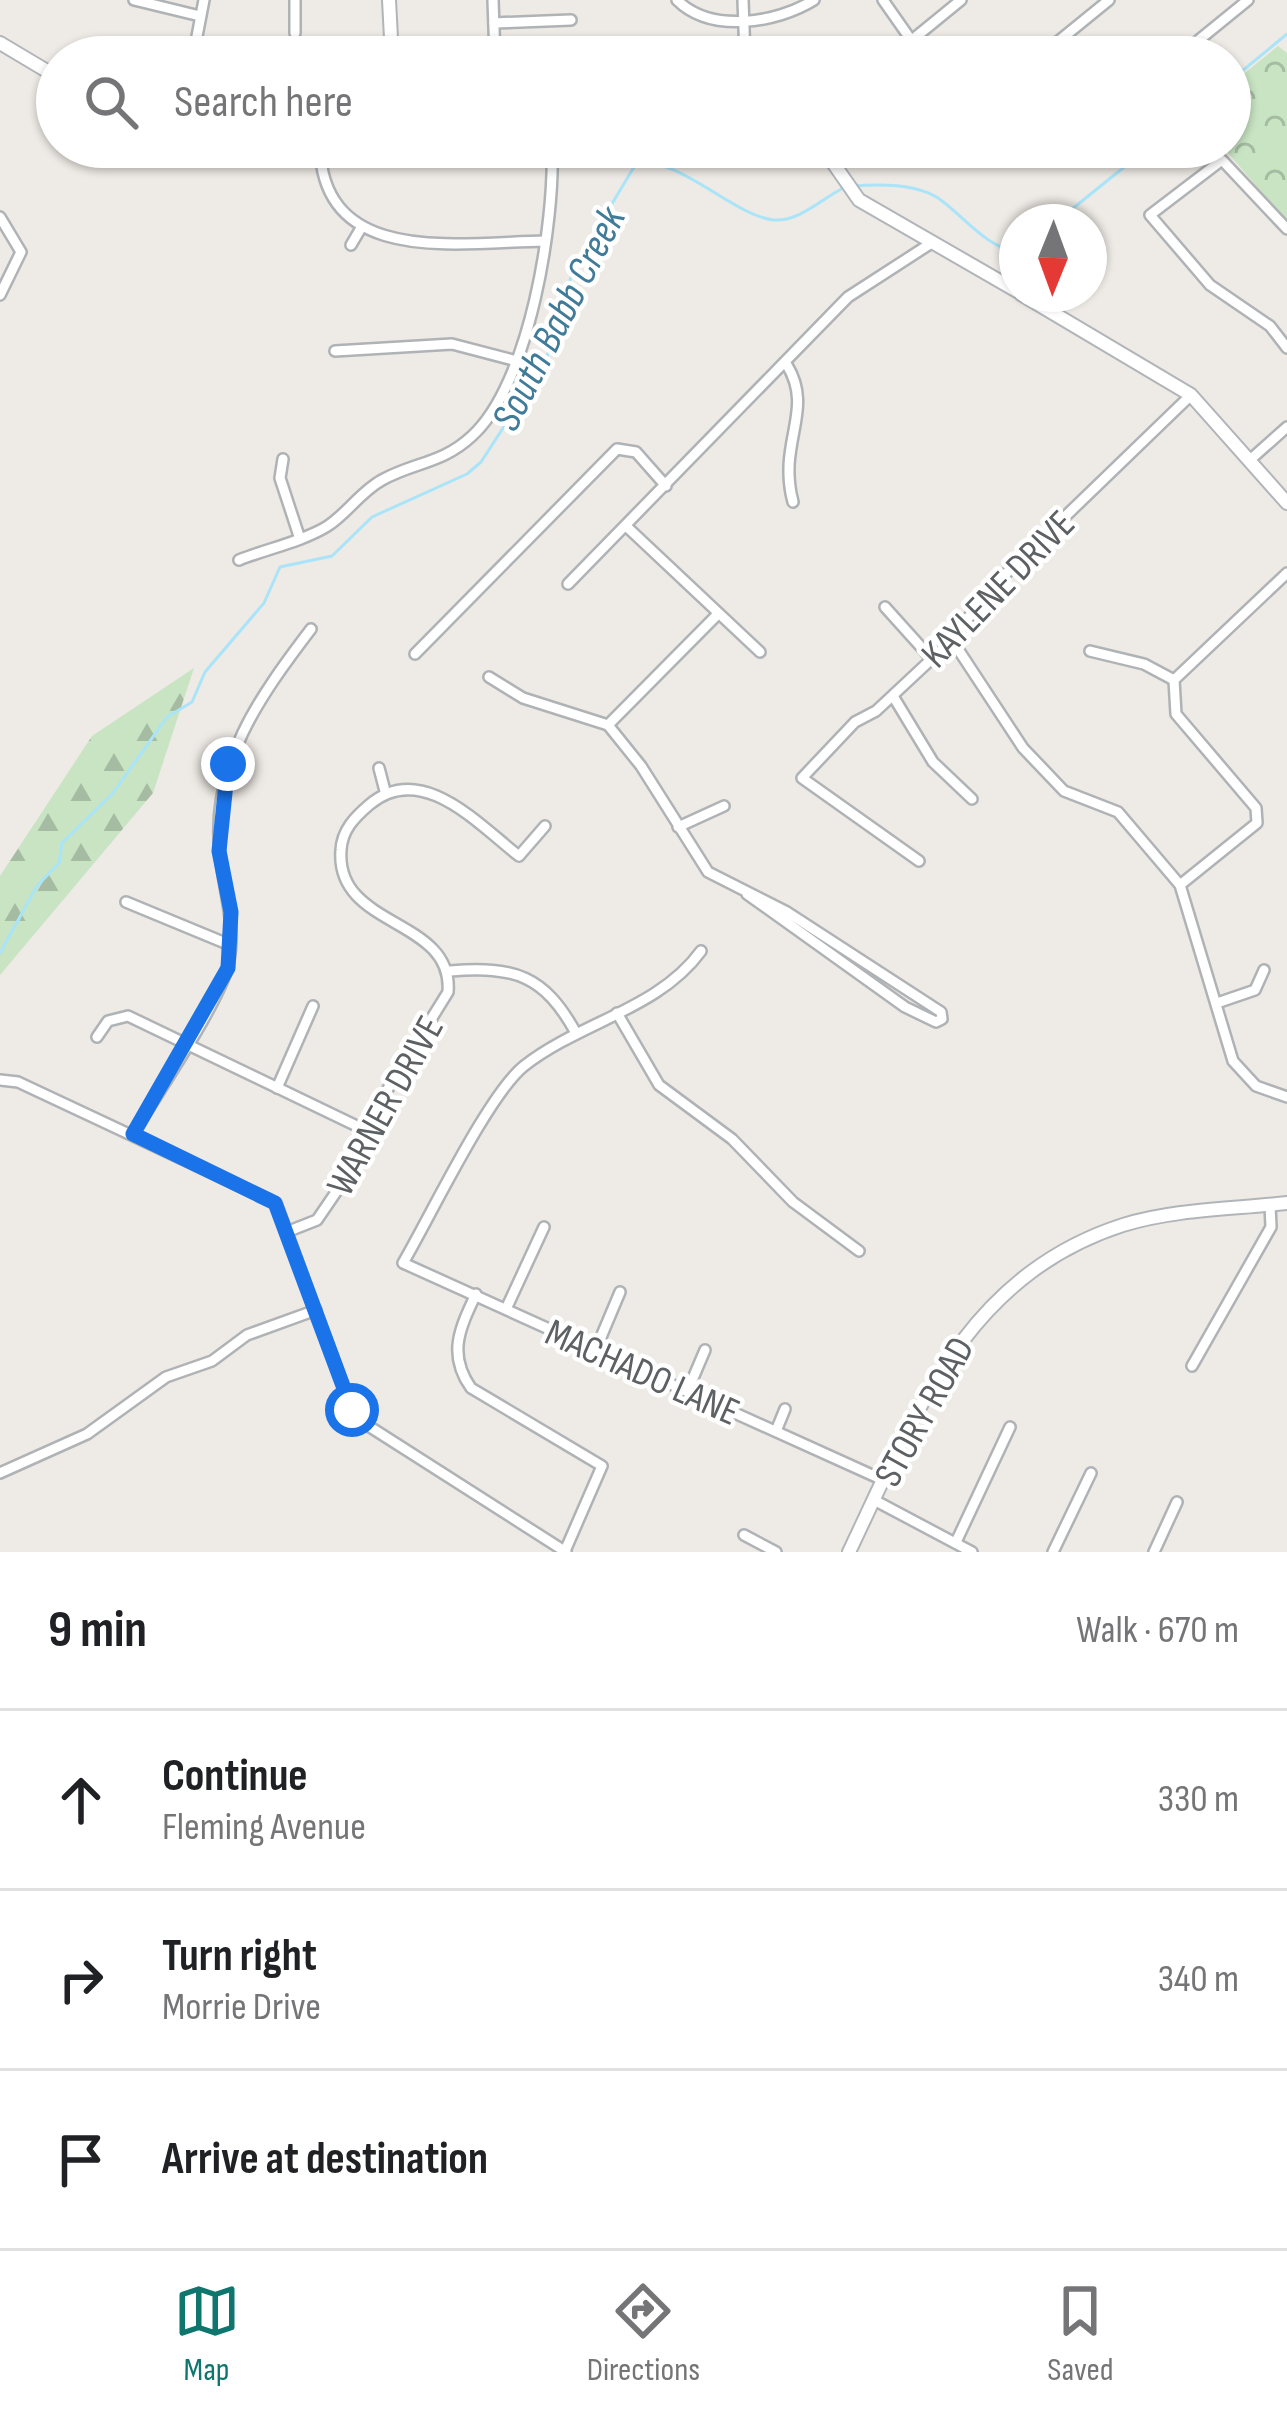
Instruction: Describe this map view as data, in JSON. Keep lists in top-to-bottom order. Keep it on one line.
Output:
{"streets":{"street":["KAYLENE DRIVE","WARNER DRIVE","MACHADO LANE","STORY ROAD"]},"crossings":[["MACHADO LANE","STORY ROAD"]],"water":["South Babb Creek"],"north":"bottom","page":{"search":"Search here","heading":["9 min","Walk · 670 m"],"list":[["Continue","Fleming Avenue","330 m"],["Turn right","Morrie Drive","340 m"],"Arrive at destination"],"nav":["Map","Directions","Saved"]}}
